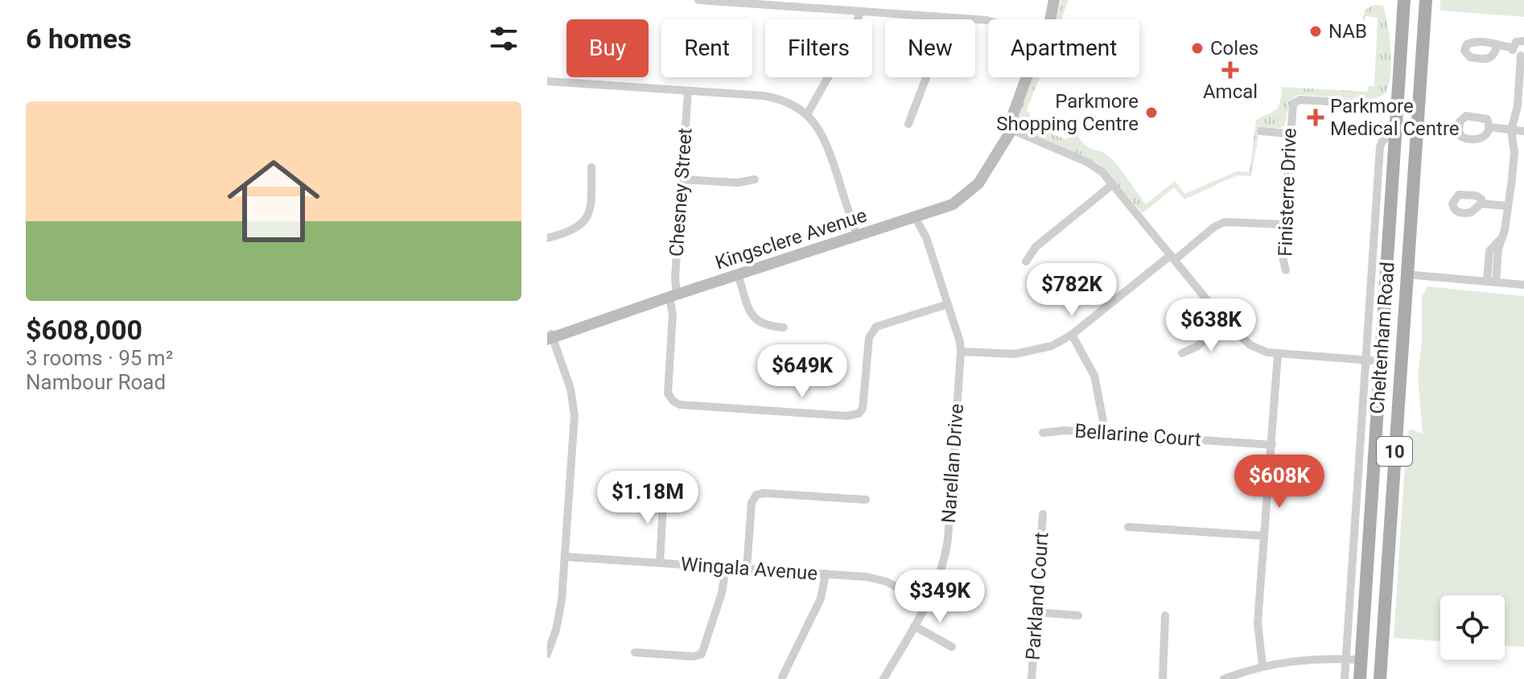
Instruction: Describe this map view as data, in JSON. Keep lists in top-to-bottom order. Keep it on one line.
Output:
{"streets":{"main road":["Kingsclere Avenue","Cheltenham Road","10"],"street":["Chesney Street","Finisterre Drive","Bellarine Court","Narellan Drive","Wingala Avenue","Parkland Court"]},"crossings":[["Chesney Street","Kingsclere Avenue"],["Chesney Street","Narellan Drive"],["Finisterre Drive","Cheltenham Road"],["Kingsclere Avenue","Narellan Drive"],["Narellan Drive","Wingala Avenue"]],"places":{"other":["NAB","Coles","Parkmore Shopping Centre"],"health":["Amcal","Parkmore Medical Centre"]},"page":{"heading":"6 homes","chip":["Buy","Rent","Filters","New","Apartment"],"list":[{"name":"$608,000","note":"3 rooms · 95 m² · Nambour Road"}],"price":["$782K","$638K","$649K","$608K","$1.18M","$349K"]}}
